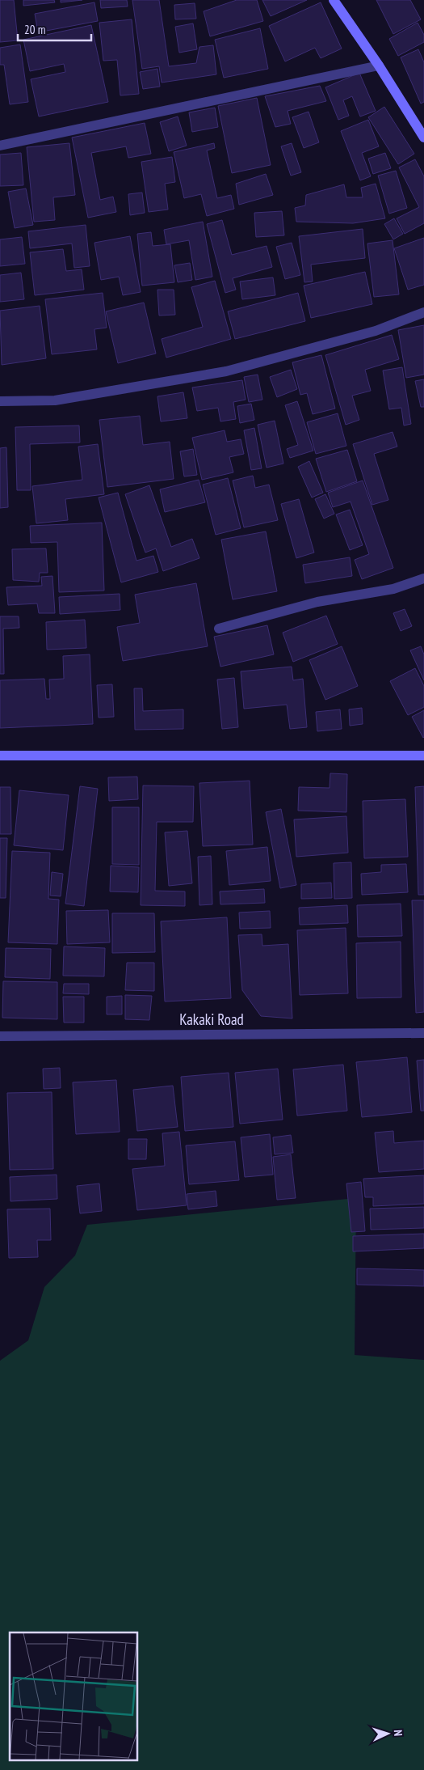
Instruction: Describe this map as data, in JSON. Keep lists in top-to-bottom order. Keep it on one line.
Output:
{"streets":{"street":["Kakaki Road"]},"scale_bar":"20 m","north":"right"}
